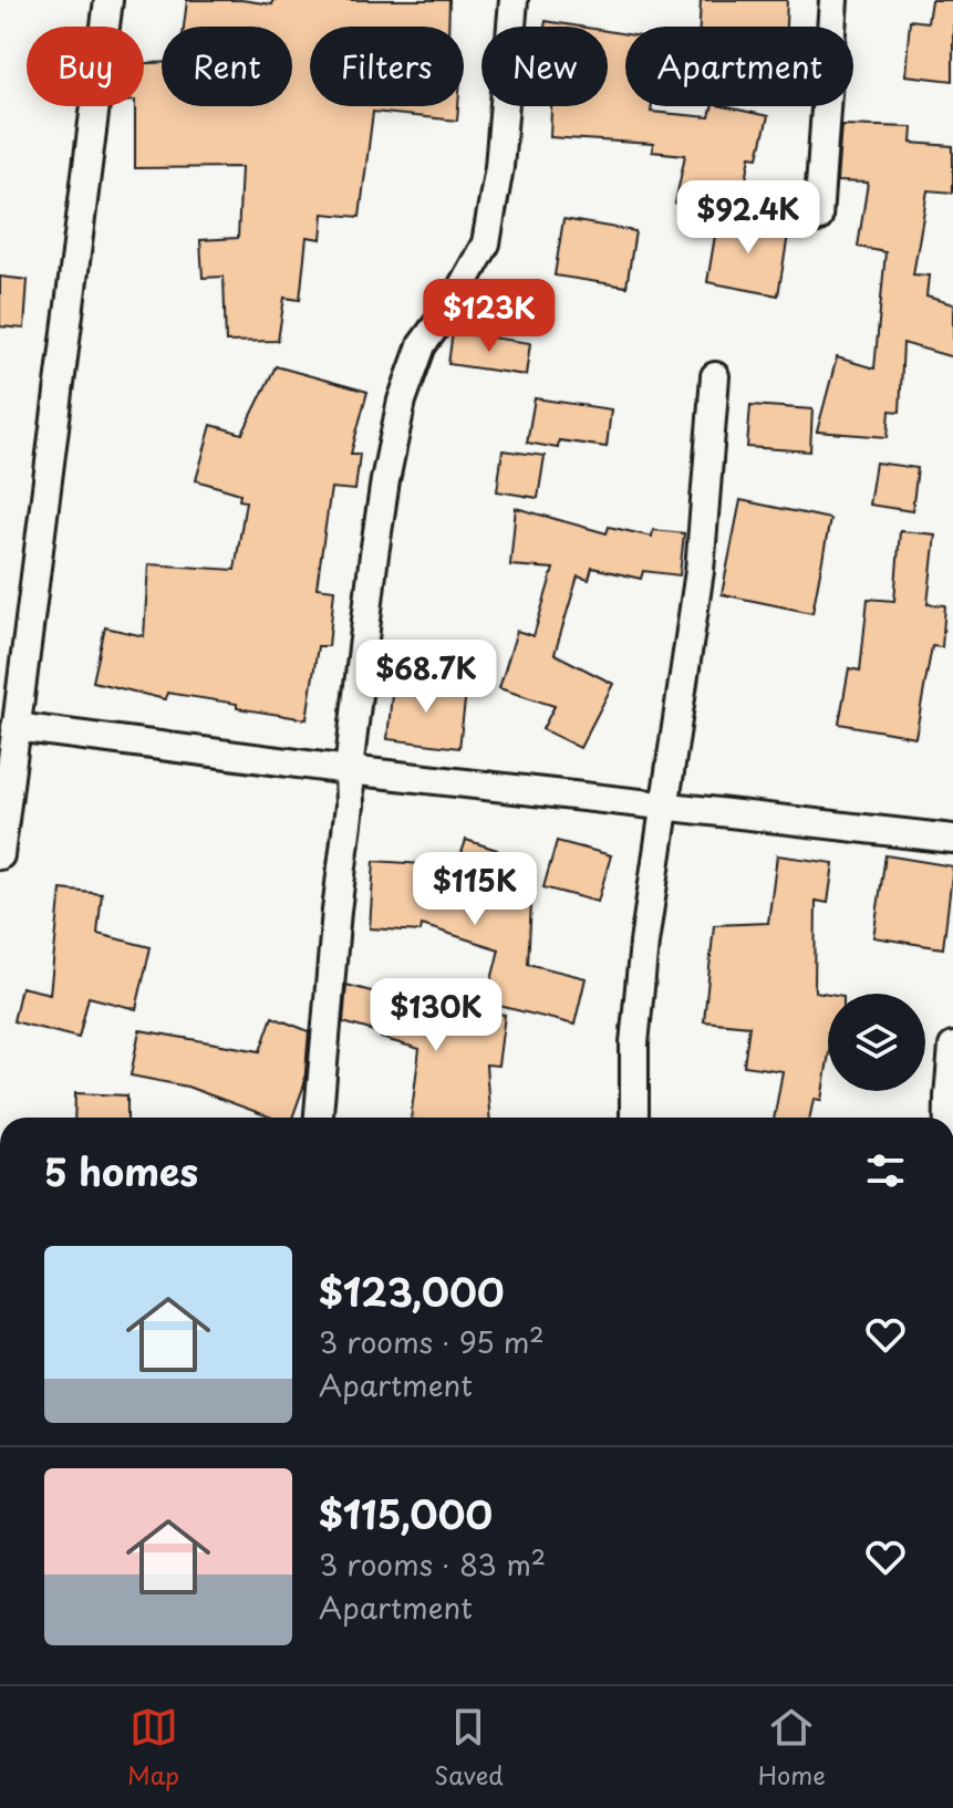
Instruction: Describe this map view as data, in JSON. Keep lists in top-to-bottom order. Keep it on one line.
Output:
{"page":{"chip":["Buy","Rent","Filters","New","Apartment"],"price":["$92.4K","$123K","$68.7K","$115K","$130K"],"heading":"5 homes","list":[{"name":"$123,000","note":"3 rooms · 95 m² · Apartment"},{"name":"$115,000","note":"3 rooms · 83 m² · Apartment"}],"tabs":["Map","Saved","Home"]}}
